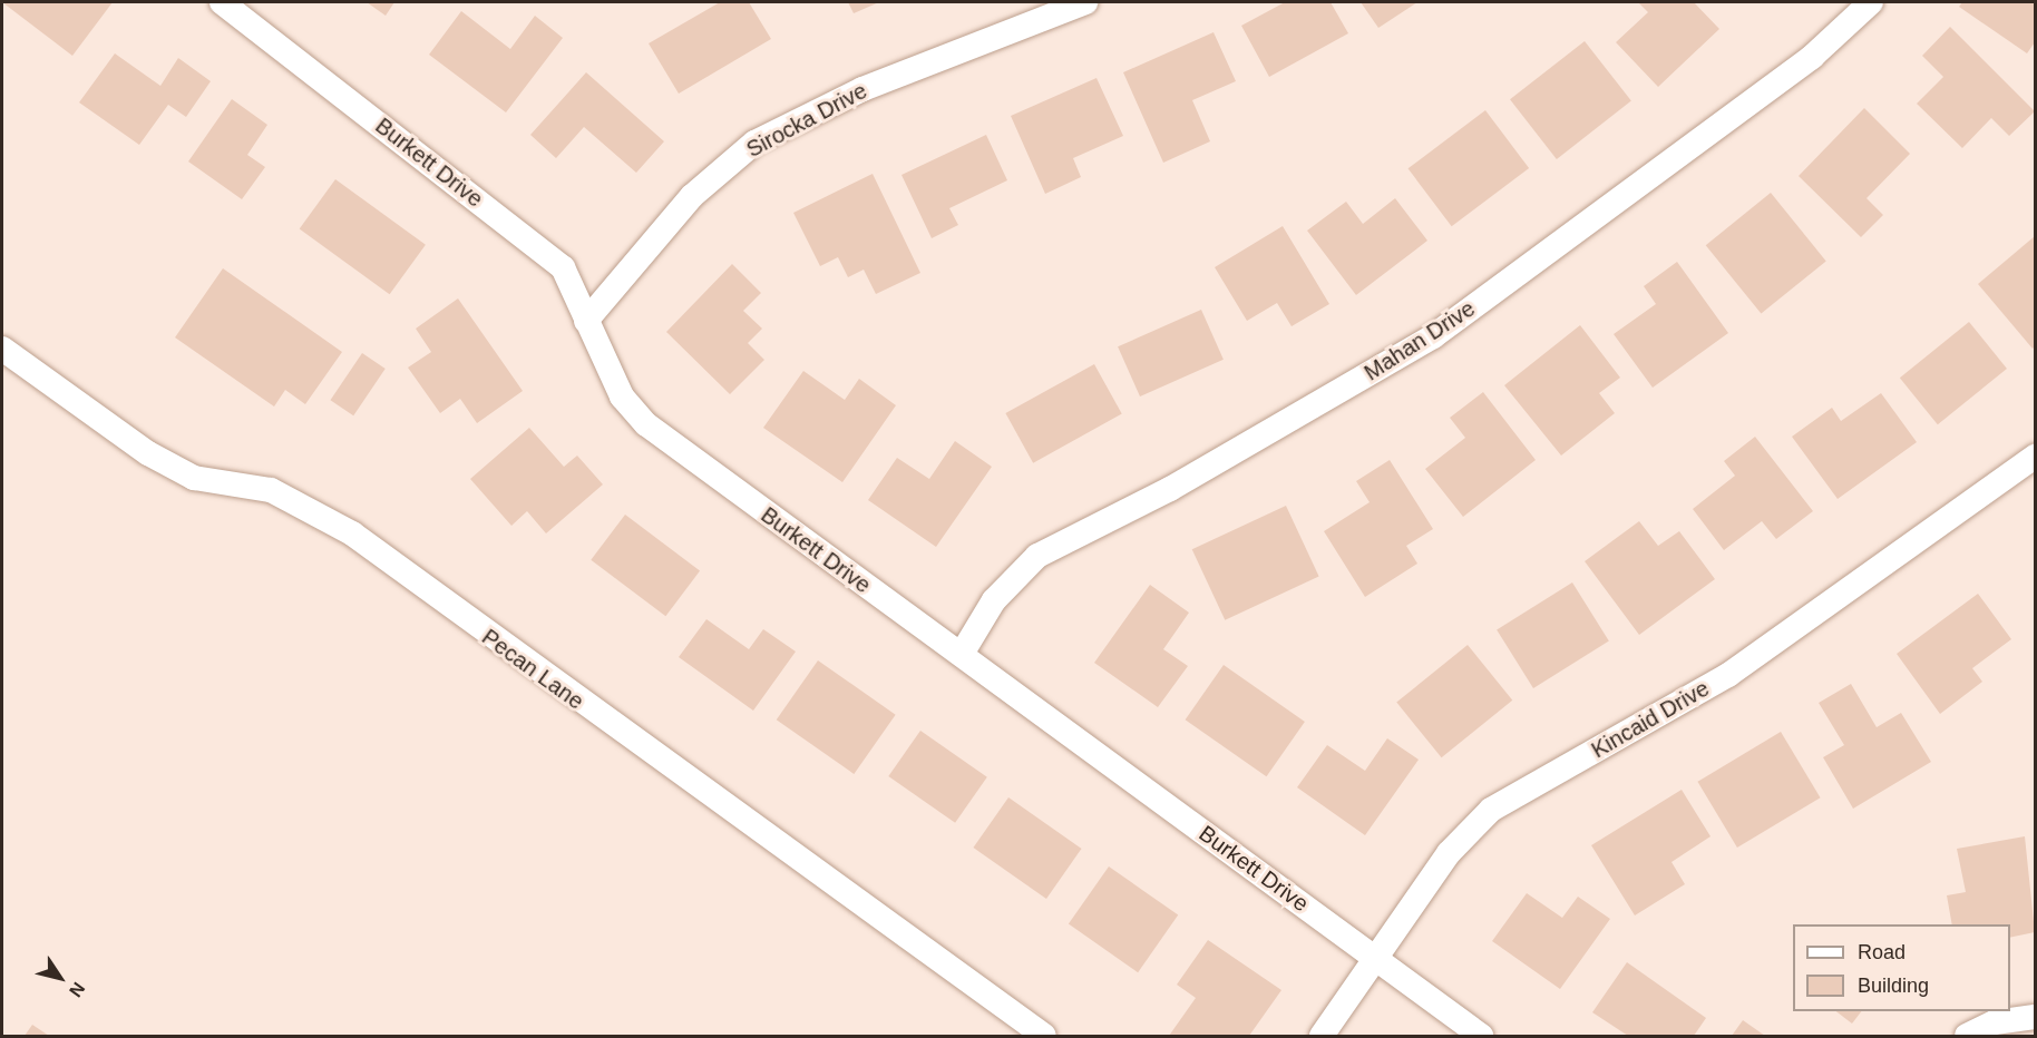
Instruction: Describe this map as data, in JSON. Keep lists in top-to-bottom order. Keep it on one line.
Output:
{"streets":{"street":["Sirocka Drive","Burkett Drive","Mahan Drive","Pecan Lane","Kincaid Drive"]},"crossings":[["Sirocka Drive","Burkett Drive"],["Burkett Drive","Mahan Drive"],["Burkett Drive","Kincaid Drive"]],"legend":["Road","Building"],"north":"bottom right"}
